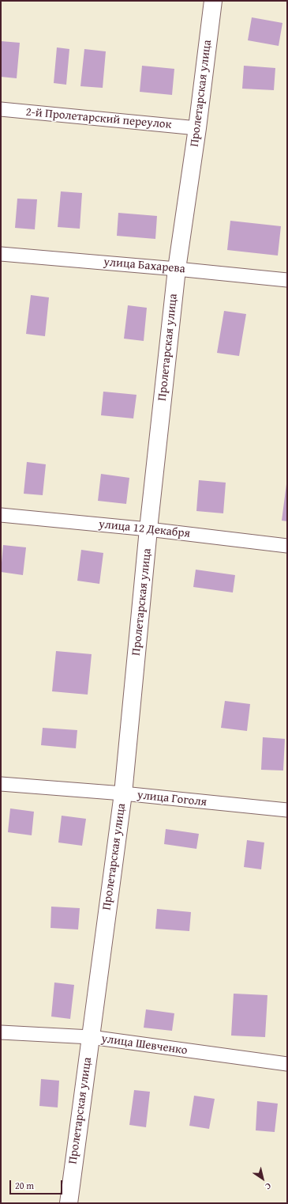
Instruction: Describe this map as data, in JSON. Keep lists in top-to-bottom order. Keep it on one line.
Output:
{"streets":{"main road":["Пролетарская улица"],"street":["2-й Пролетарский переулок","улица Бахарева","улица 12 Декабря","улица Гоголя","улица Шевченко"]},"crossings":[["Пролетарская улица","2-й Пролетарский переулок"],["Пролетарская улица","улица Бахарева"],["Пролетарская улица","улица 12 Декабря"],["Пролетарская улица","улица Гоголя"],["Пролетарская улица","улица Шевченко"]],"scale_bar":"20 m","north":"bottom right"}
